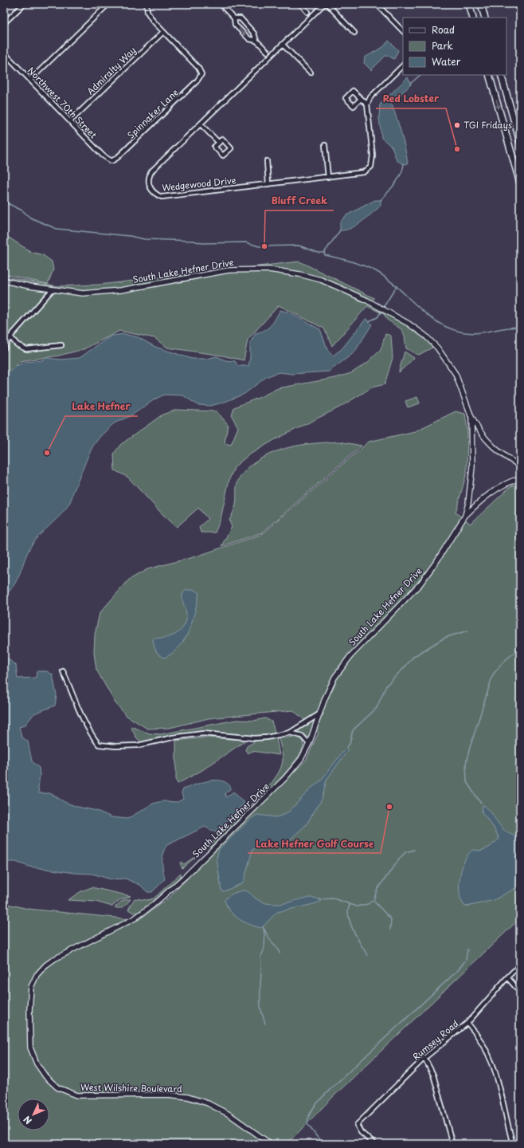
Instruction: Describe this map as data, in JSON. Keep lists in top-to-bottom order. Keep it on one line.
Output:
{"streets":{"street":["Admiralty Way","Northwest 70th Street","Spinnaker Lane","Wedgewood Drive","South Lake Hefner Drive","Rumsey Road","West Wilshire Boulevard"]},"crossings":[["Admiralty Way","Northwest 70th Street"],["Admiralty Way","Spinnaker Lane"],["Northwest 70th Street","Spinnaker Lane"],["South Lake Hefner Drive","West Wilshire Boulevard"]],"places":["TGI Fridays","Red Lobster","Bluff Creek","Lake Hefner","Lake Hefner Golf Course"],"legend":["Road","Park","Water"],"north":"bottom left"}
